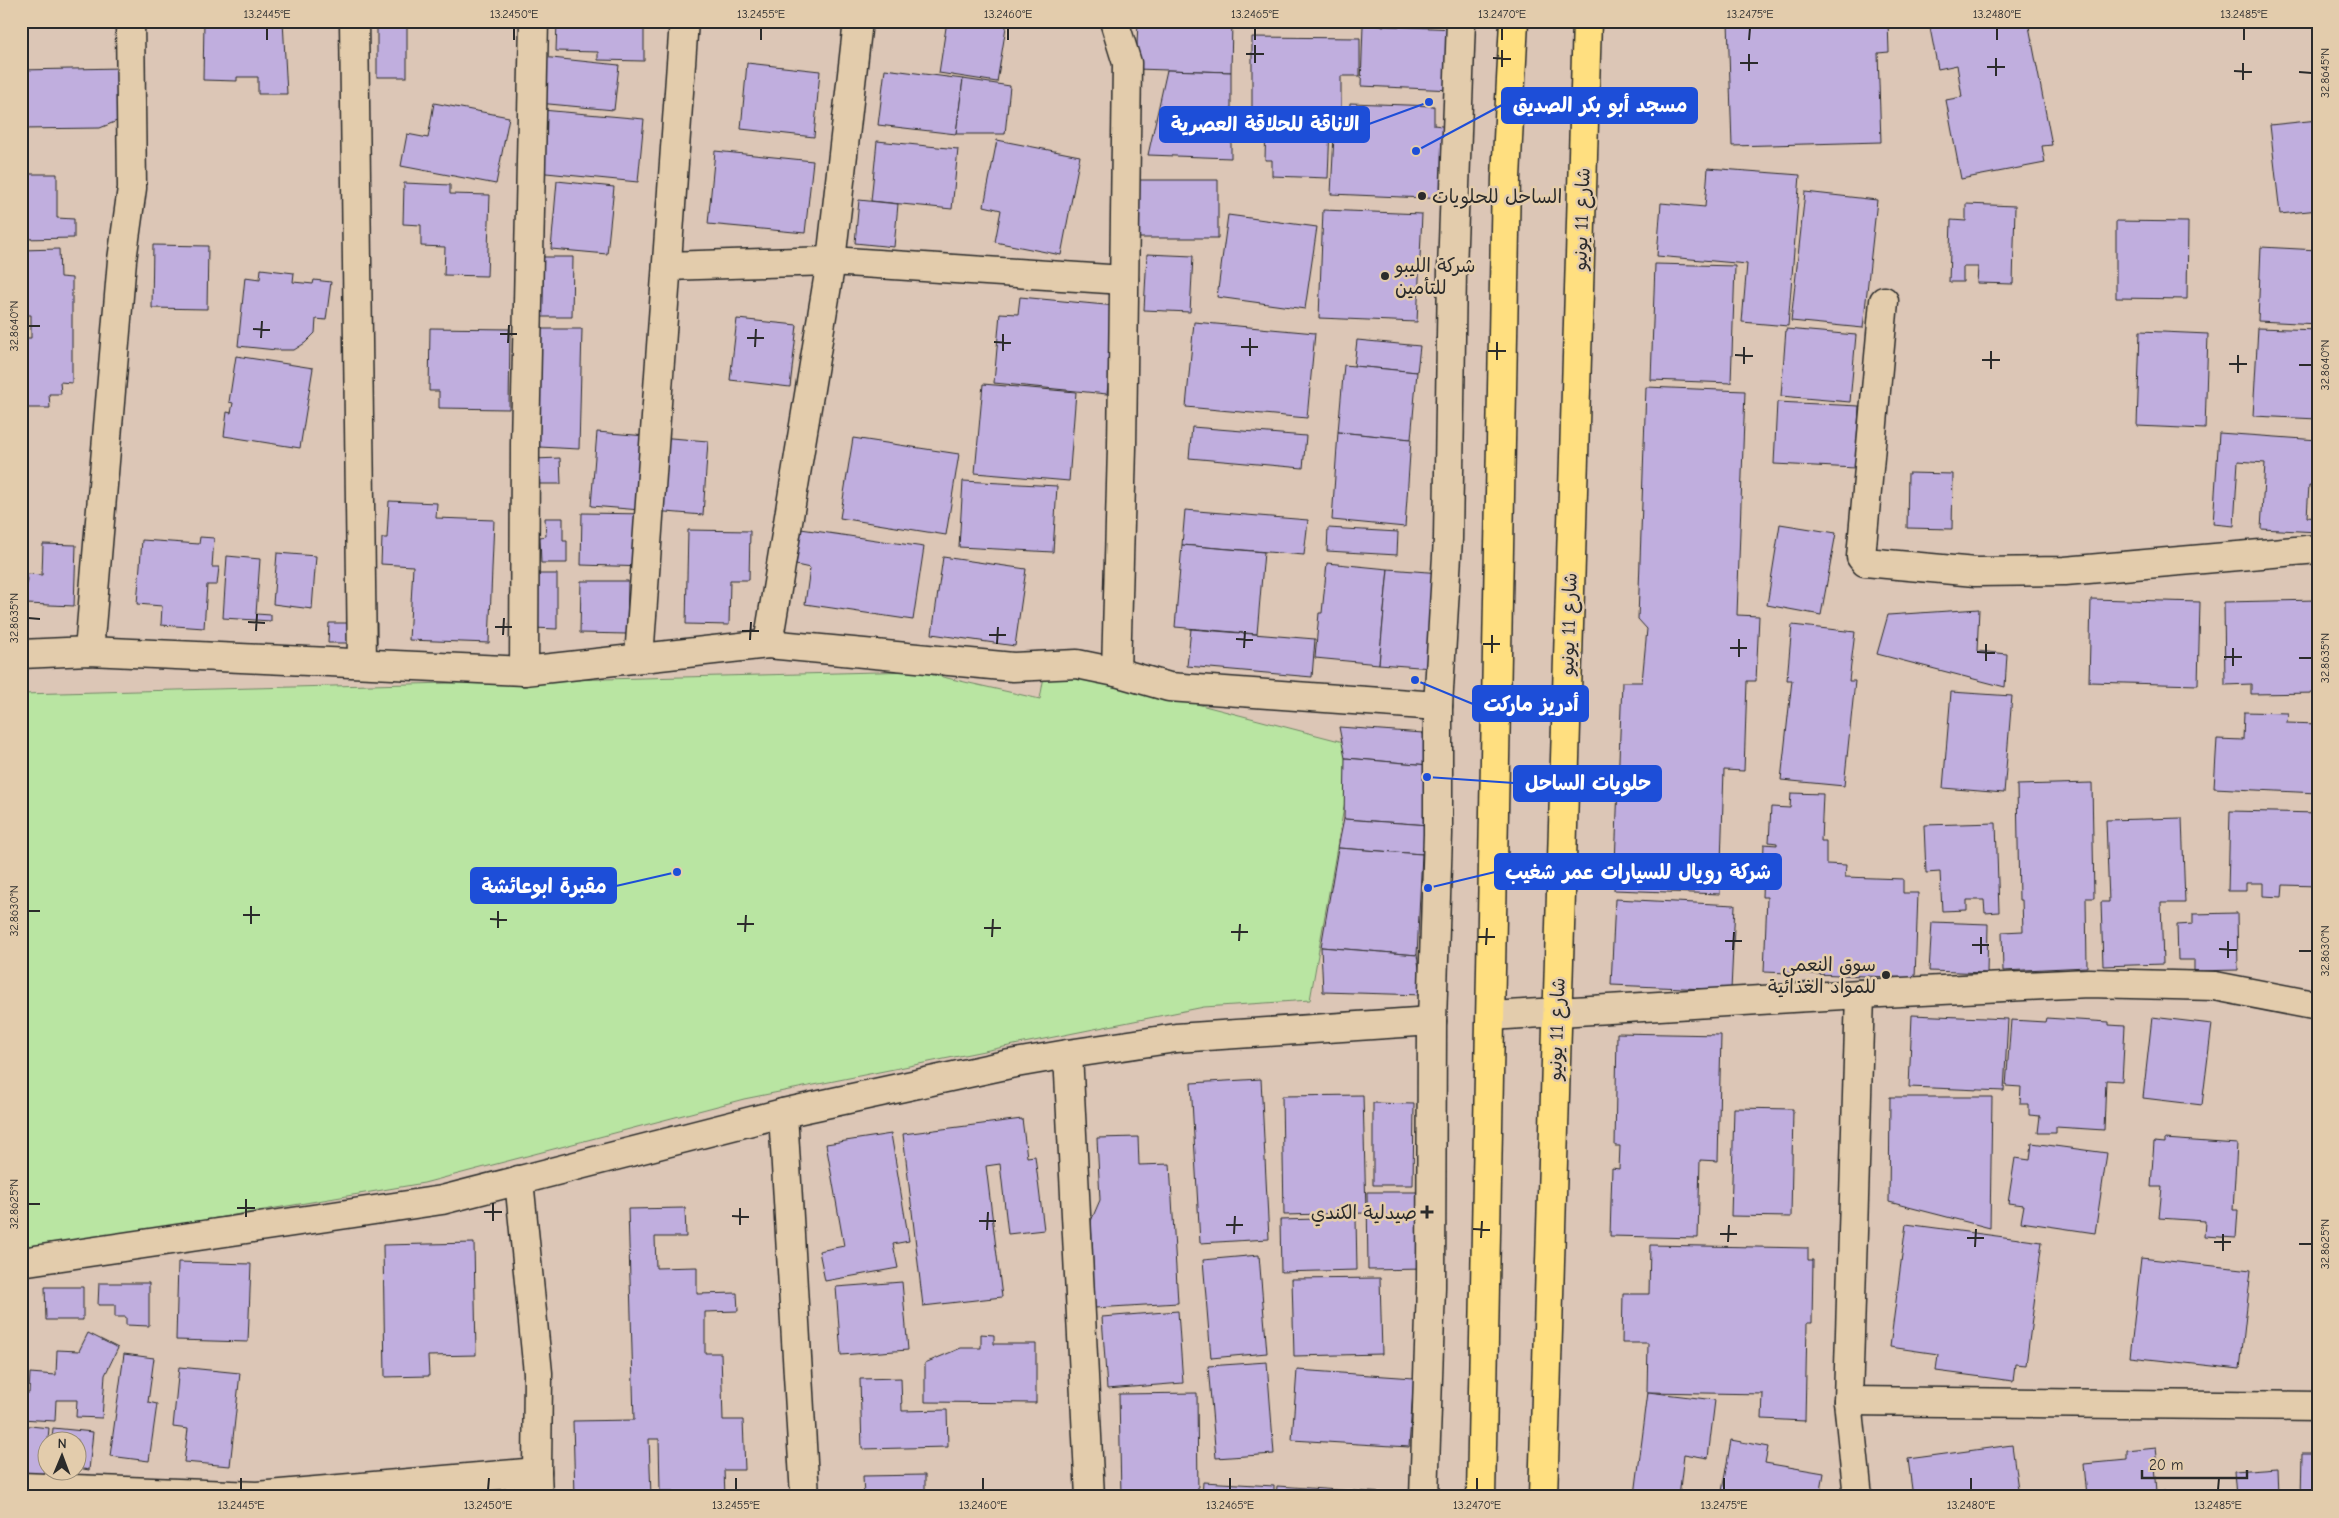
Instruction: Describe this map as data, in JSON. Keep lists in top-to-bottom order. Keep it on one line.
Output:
{"streets":{"highway":["شارع 11 يونيو"]},"places":{"other":["الاناقة للحلاقة العصرية","مسجد أبو بكر الصديق","الساحل للحلويات","شركة الليبو للتأمين","أدريز ماركت","حلويات الساحل","مقبرة ابوعائشة","شركة رويال للسيارات عمر شغيب","سوق النعمي للمواد الغذائية"],"health":["صيدلية الكندي"]},"scale_bar":"20 m","north":"top","coordinates":["13.2445°E","13.2450°E","13.2455°E","13.2460°E","13.2465°E","13.2470°E","13.2475°E","13.2480°E","13.2485°E","32.8645°N","32.8640°N","32.8635°N","32.8630°N","32.8625°N"]}
